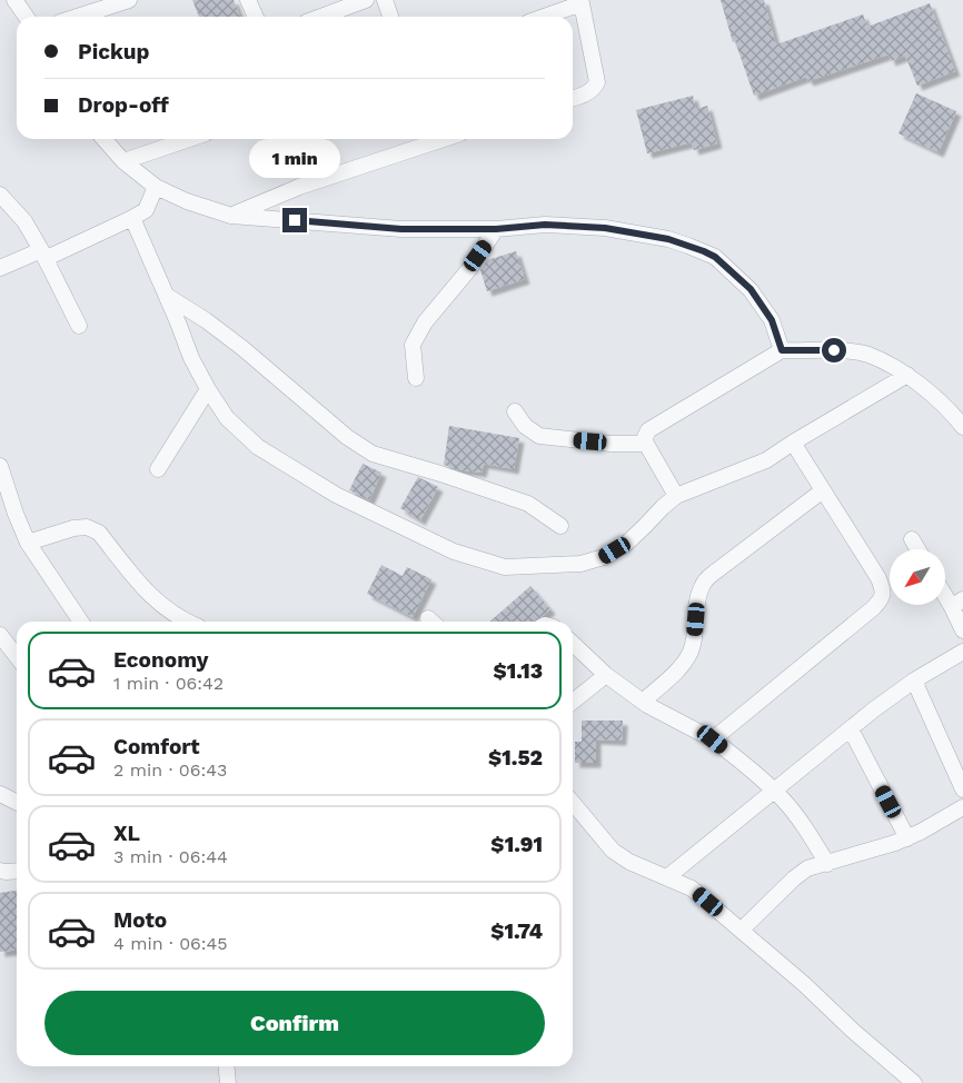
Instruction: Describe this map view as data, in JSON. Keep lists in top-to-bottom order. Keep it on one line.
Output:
{"north":"bottom left","page":{"banner":["Pickup","Drop-off"],"bubble":"1 min","list":[{"name":"Economy","note":"1 min · 06:42","value":"$1.13"},{"name":"Comfort","note":"2 min · 06:43","value":"$1.52"},{"name":"XL","note":"3 min · 06:44","value":"$1.91"},{"name":"Moto","note":"4 min · 06:45","value":"$1.74"}],"buttons":"Confirm"}}
